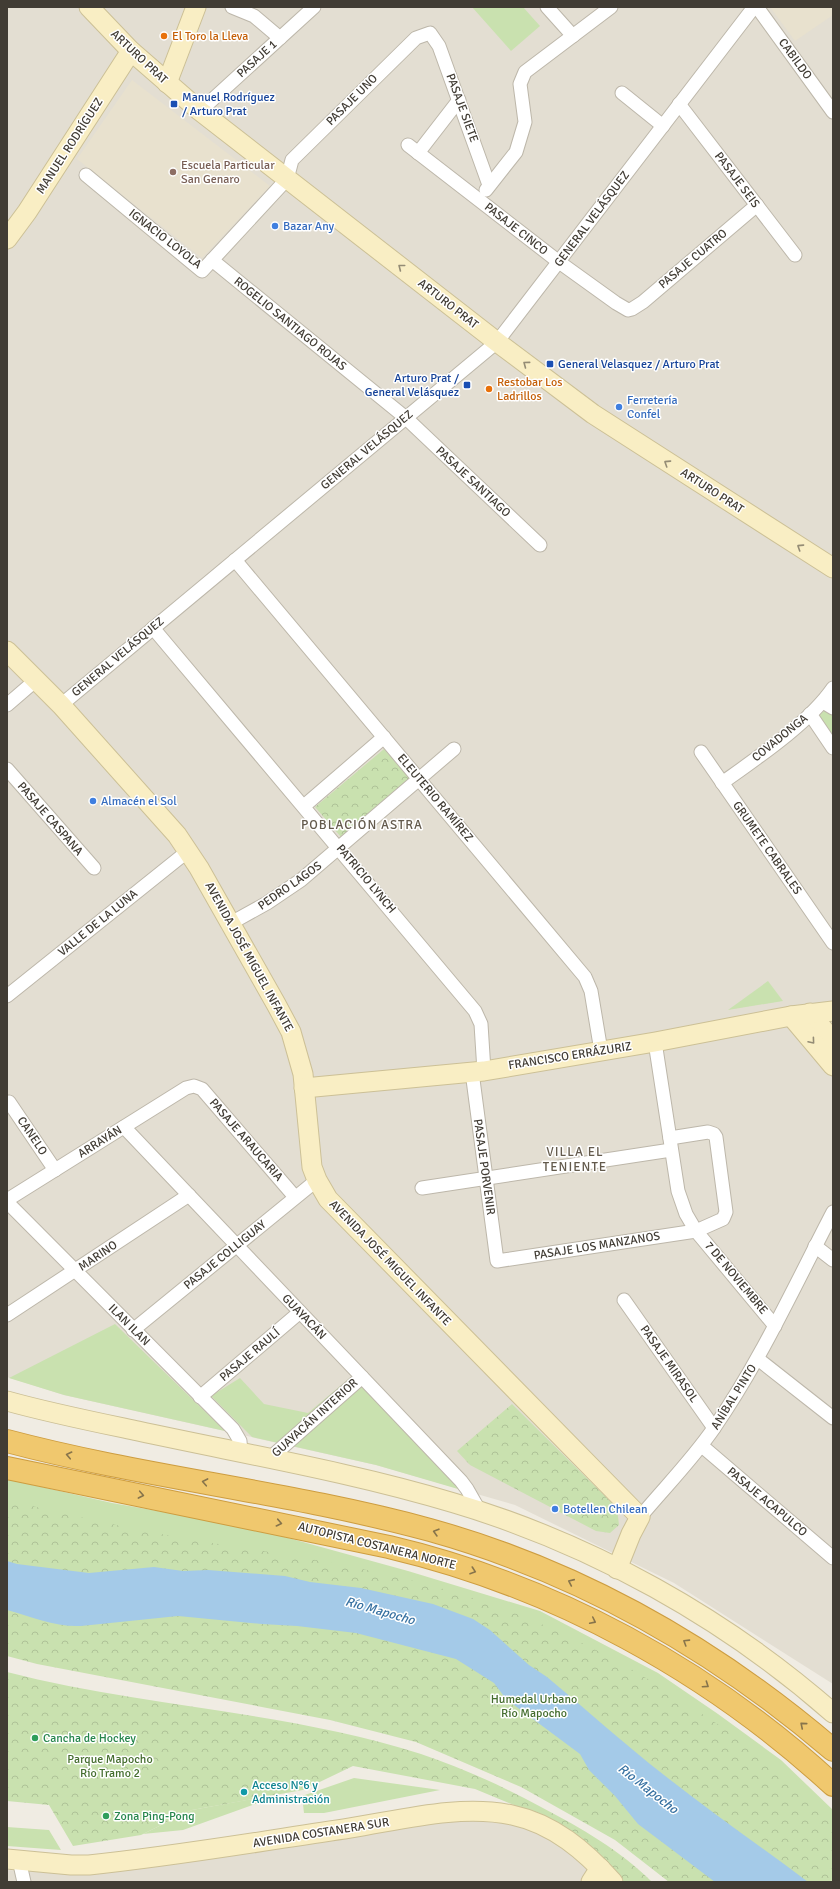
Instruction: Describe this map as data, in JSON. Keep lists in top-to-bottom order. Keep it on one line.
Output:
{"streets":{"highway":["AUTOPISTA COSTANERA NORTE"],"street":["ARTURO PRAT","PASAJE 1","CABILDO","PASAJE UNO","PASAJE SIETE","MANUEL RODRÍGUEZ","PASAJE SEIS","GENERAL VELÁSQUEZ","PASAJE CINCO","IGNACIO LOYOLA","PASAJE CUATRO","ROGELIO SANTIAGO ROJAS","PASAJE SANTIAGO","COVADONGA","ELEUTERIO RAMÍREZ","PASAJE CASPANA","GRUMETE CABRALES","PATRICIO LYNCH","PEDRO LAGOS","VALLE DE LA LUNA","AVENIDA JOSÉ MIGUEL INFANTE","FRANCISCO ERRÁZURIZ","CANELO","PASAJE ARAUCARIA","ARRAYÁN","PASAJE PORVENIR","PASAJE LOS MANZANOS","PASAJE COLLIGUAY","MARINO","7 DE NOVIEMBRE","GUAYACÁN","ILAN ILAN","PASAJE RAULÍ","PASAJE MIRASOL","ANÍBAL PINTO","GUAYACÁN INTERIOR","PASAJE ACAPULCO","AVENIDA COSTANERA SUR"]},"crossings":[["ARTURO PRAT","PASAJE 1"],["ARTURO PRAT","PASAJE UNO"],["ARTURO PRAT","MANUEL RODRÍGUEZ"],["ARTURO PRAT","GENERAL VELÁSQUEZ"],["ARTURO PRAT","IGNACIO LOYOLA"],["PASAJE UNO","PASAJE SIETE"],["PASAJE UNO","IGNACIO LOYOLA"],["PASAJE SIETE","PASAJE CINCO"],["PASAJE SEIS","GENERAL VELÁSQUEZ"],["PASAJE SEIS","PASAJE CUATRO"],["GENERAL VELÁSQUEZ","PASAJE CINCO"],["GENERAL VELÁSQUEZ","ROGELIO SANTIAGO ROJAS"],["GENERAL VELÁSQUEZ","PASAJE SANTIAGO"],["GENERAL VELÁSQUEZ","ELEUTERIO RAMÍREZ"],["GENERAL VELÁSQUEZ","PATRICIO LYNCH"],["GENERAL VELÁSQUEZ","AVENIDA JOSÉ MIGUEL INFANTE"],["PASAJE CINCO","PASAJE CUATRO"],["IGNACIO LOYOLA","ROGELIO SANTIAGO ROJAS"],["ROGELIO SANTIAGO ROJAS","PASAJE SANTIAGO"],["COVADONGA","GRUMETE CABRALES"],["ELEUTERIO RAMÍREZ","PEDRO LAGOS"],["ELEUTERIO RAMÍREZ","FRANCISCO ERRÁZURIZ"],["PATRICIO LYNCH","PEDRO LAGOS"],["PATRICIO LYNCH","FRANCISCO ERRÁZURIZ"],["PATRICIO LYNCH","PASAJE PORVENIR"],["PEDRO LAGOS","AVENIDA JOSÉ MIGUEL INFANTE"],["VALLE DE LA LUNA","AVENIDA JOSÉ MIGUEL INFANTE"],["AVENIDA JOSÉ MIGUEL INFANTE","FRANCISCO ERRÁZURIZ"],["AVENIDA JOSÉ MIGUEL INFANTE","PASAJE COLLIGUAY"],["AVENIDA JOSÉ MIGUEL INFANTE","ANÍBAL PINTO"],["FRANCISCO ERRÁZURIZ","PASAJE PORVENIR"],["FRANCISCO ERRÁZURIZ","7 DE NOVIEMBRE"],["CANELO","ARRAYÁN"],["PASAJE ARAUCARIA","ARRAYÁN"],["PASAJE ARAUCARIA","PASAJE COLLIGUAY"],["ARRAYÁN","GUAYACÁN"],["ARRAYÁN","ILAN ILAN"],["PASAJE PORVENIR","PASAJE LOS MANZANOS"],["PASAJE LOS MANZANOS","7 DE NOVIEMBRE"],["PASAJE COLLIGUAY","GUAYACÁN"],["PASAJE COLLIGUAY","ILAN ILAN"],["MARINO","GUAYACÁN"],["MARINO","ILAN ILAN"],["7 DE NOVIEMBRE","ANÍBAL PINTO"],["GUAYACÁN","PASAJE RAULÍ"],["GUAYACÁN","GUAYACÁN INTERIOR"],["ILAN ILAN","PASAJE RAULÍ"],["PASAJE MIRASOL","ANÍBAL PINTO"],["ANÍBAL PINTO","PASAJE ACAPULCO"]],"one_way":["ARTURO PRAT"],"districts":["POBLACIÓN ASTRA","VILLA EL TENIENTE"],"water":["Río Mapocho"],"parks":["Humedal Urbano Río Mapocho","Parque Mapocho Río Tramo 2"],"places":{"other":["El Toro la Lleva","Escuela Particular San Genaro","Bazar Any","Restobar Los Ladrillos","Ferretería Confel","Almacén el Sol","Botellen Chilean","Cancha de Hockey","Acceso N°6 y Administración","Zona Ping-Pong"],"transit":["Manuel Rodríguez / Arturo Prat","General Velasquez / Arturo Prat","Arturo Prat / General Velásquez"]}}
